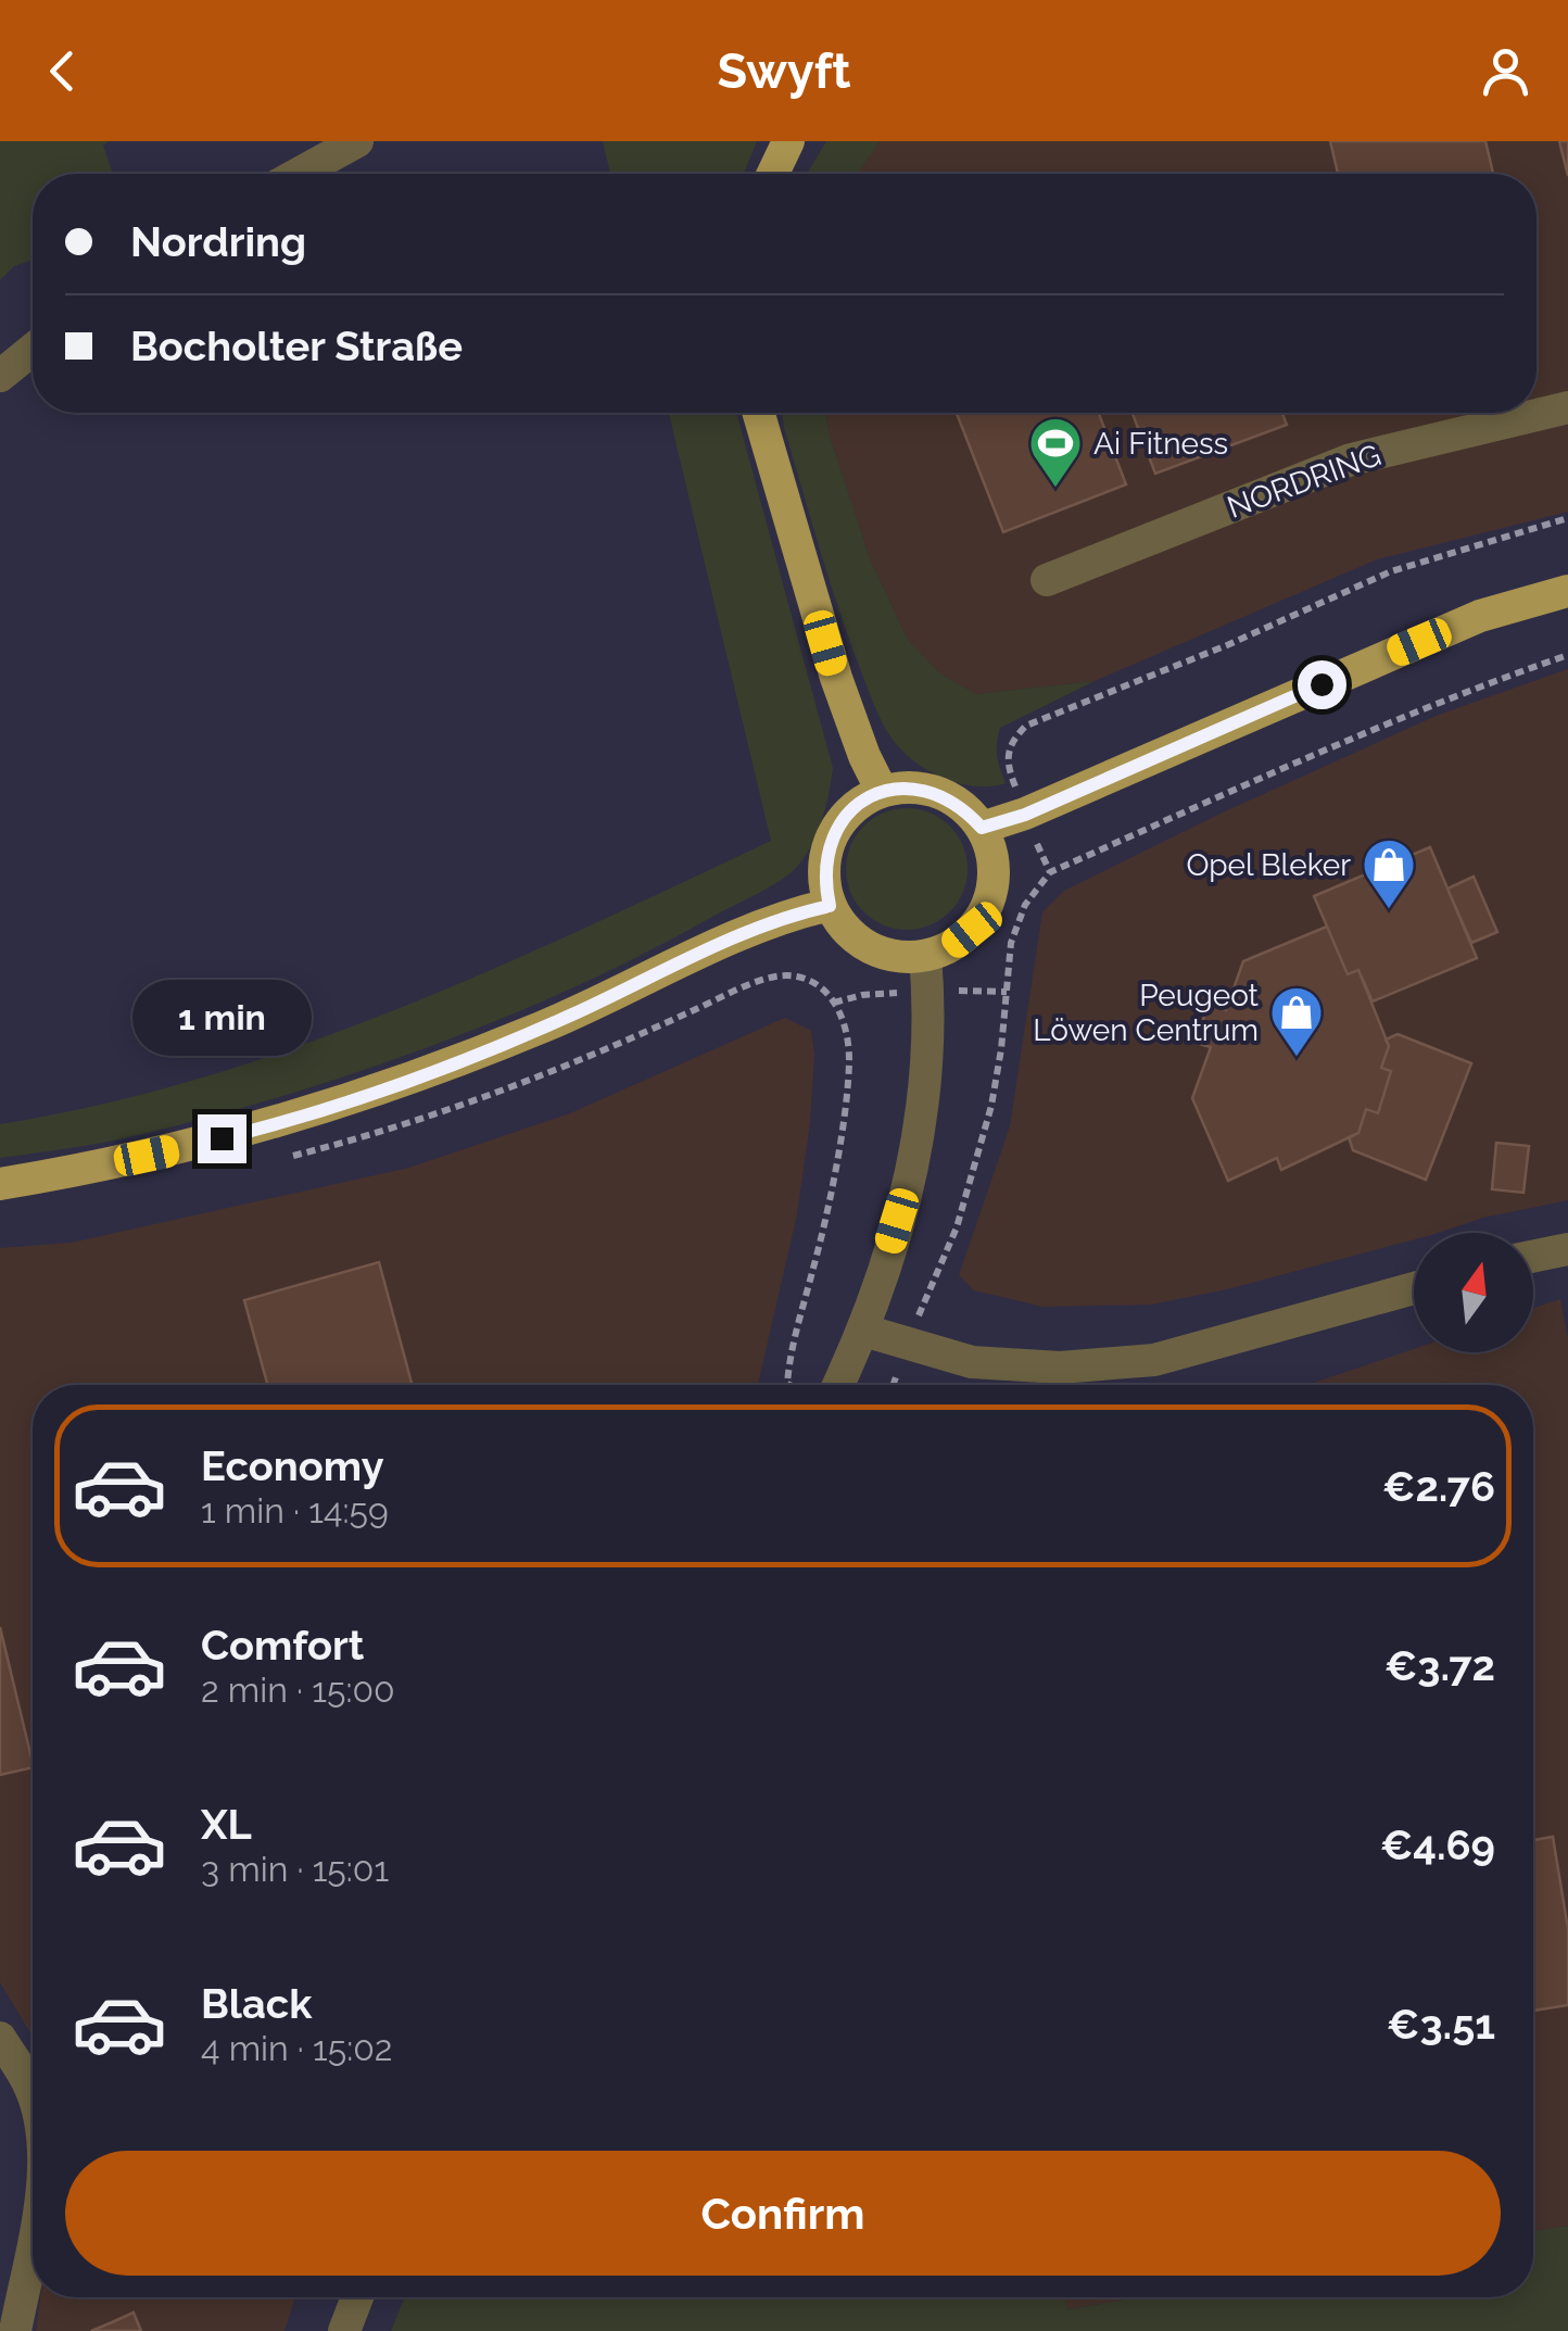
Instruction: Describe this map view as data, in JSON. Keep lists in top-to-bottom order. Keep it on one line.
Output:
{"streets":{"street":["NORDRING"]},"places":{"sports":["Ai Fitness"],"shop":["Opel Bleker","Peugeot Löwen Centrum"]},"north":"top","page":{"header":"Swyft","banner":["Nordring","Bocholter Straße"],"bubble":"1 min","list":[{"name":"Economy","note":"1 min · 14:59","value":"€2.76"},{"name":"Comfort","note":"2 min · 15:00","value":"€3.72"},{"name":"XL","note":"3 min · 15:01","value":"€4.69"},{"name":"Black","note":"4 min · 15:02","value":"€3.51"}],"buttons":"Confirm"}}
